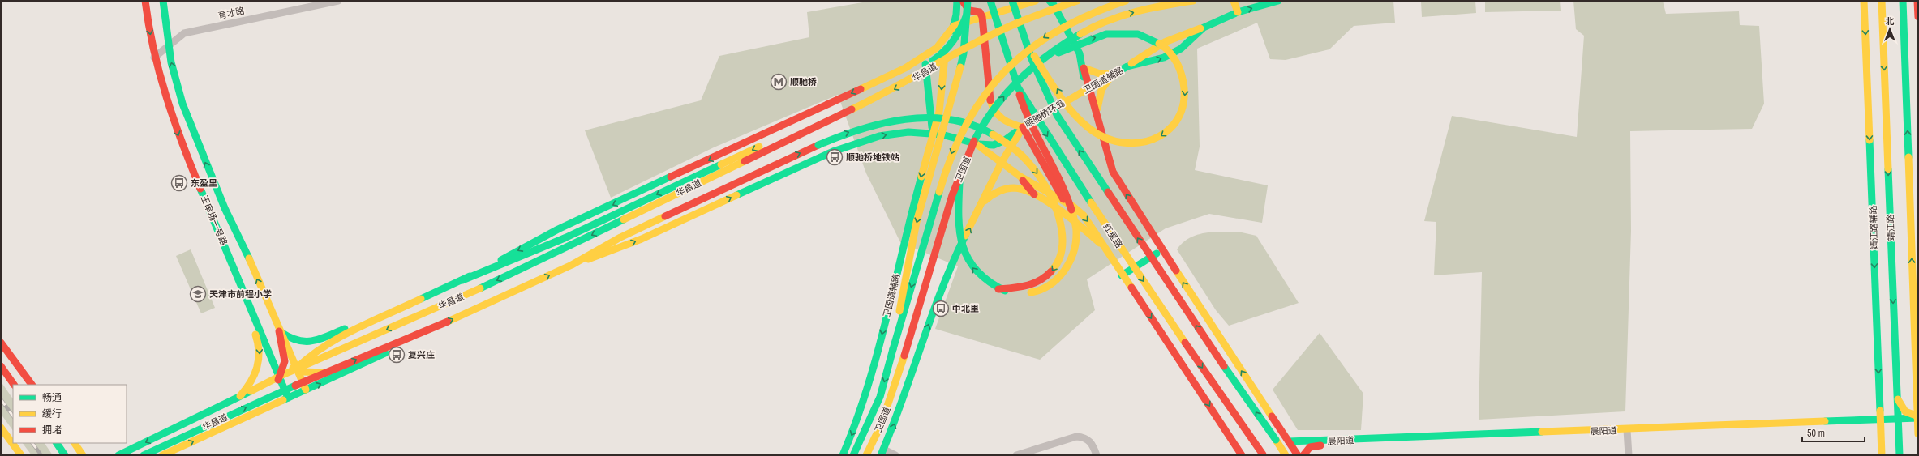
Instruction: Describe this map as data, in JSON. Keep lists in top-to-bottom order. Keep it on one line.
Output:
{"streets":{"main road":["华昌道","卫国道辅路","顺驰桥环岛","卫国道","王串场一号路","靖江路辅路","靖江路","红星路","晨阳道"],"street":["育才路"]},"crossings":[["育才路","王串场一号路"],["华昌道","卫国道辅路"],["华昌道","王串场一号路"],["卫国道辅路","顺驰桥环岛"],["靖江路辅路","晨阳道"],["靖江路","晨阳道"]],"places":{"metro station":["顺驰桥"],"bus stop":["顺驰桥地铁站","东盈里","中北里","复兴庄"],"school or university":["天津市前程小学"]},"legend":["畅通","缓行","拥堵"],"scale_bar":"50 m","north":"top"}
